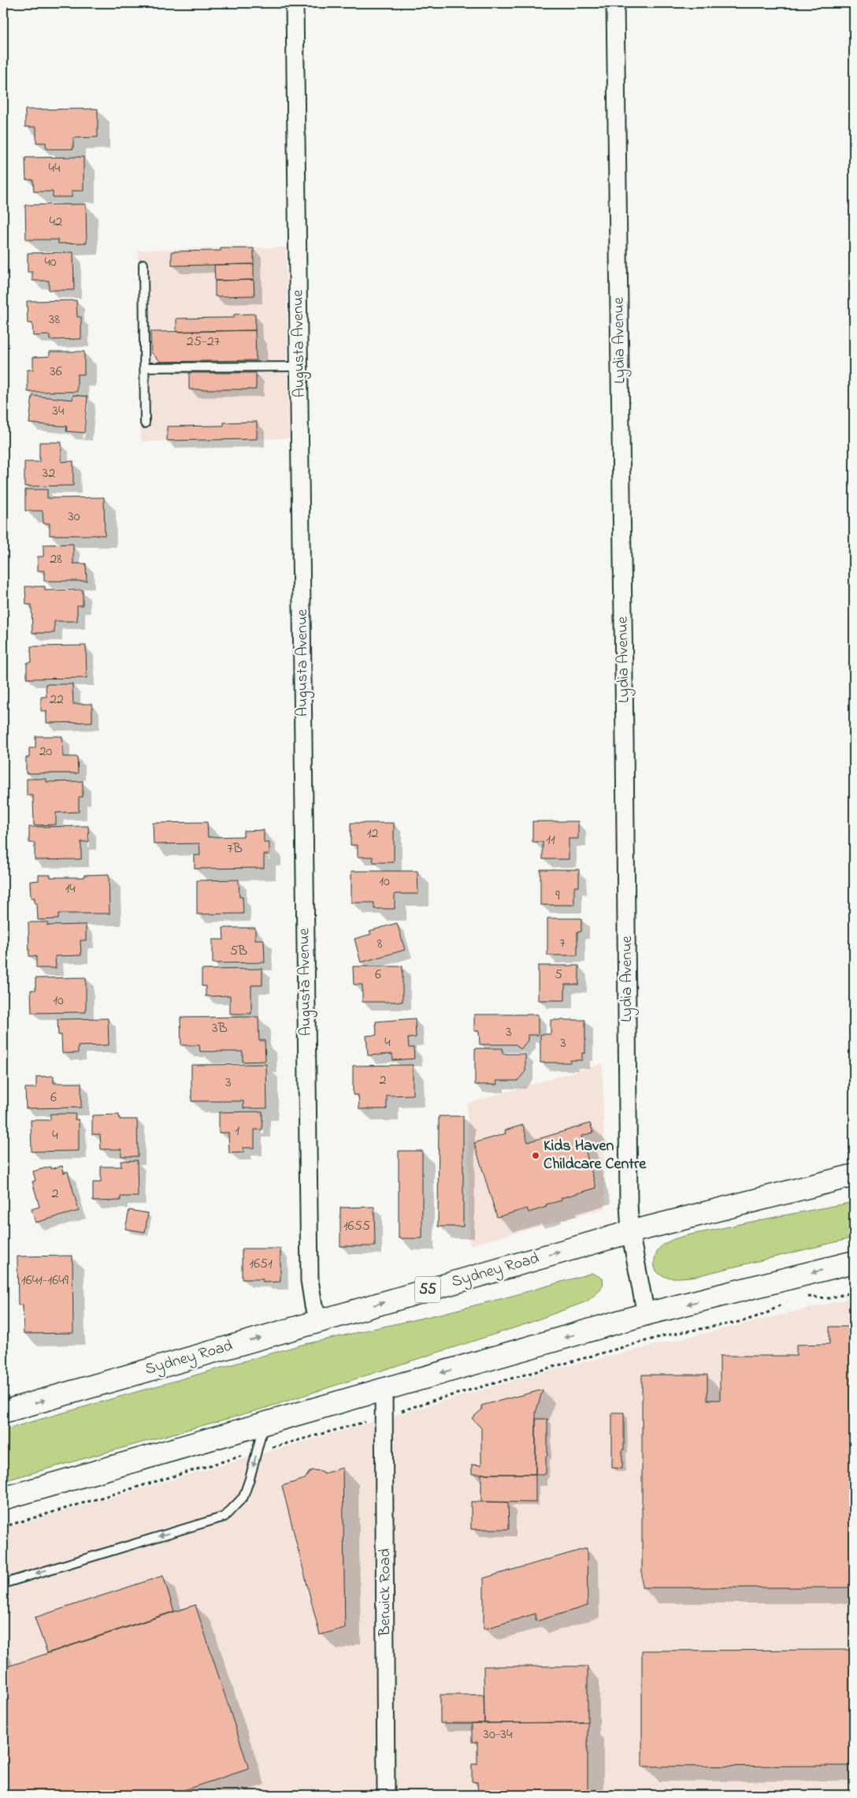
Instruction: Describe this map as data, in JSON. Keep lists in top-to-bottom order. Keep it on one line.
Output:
{"streets":{"highway":["Sydney Road","55"],"street":["Lydia Avenue","Augusta Avenue","Berwick Road"]},"crossings":[["Lydia Avenue","Sydney Road"],["Augusta Avenue","Sydney Road"]],"places":["Kids Haven Childcare Centre"],"house_numbers":["44","42","40","38","25-27","36","34","32","30","28","22","20","12","11","7B","10","14","9","7","8","5B","6","5","10","3B","3","4","3","2","3","6","1","4","2","1655","1651","1641-1649","30-34"]}
